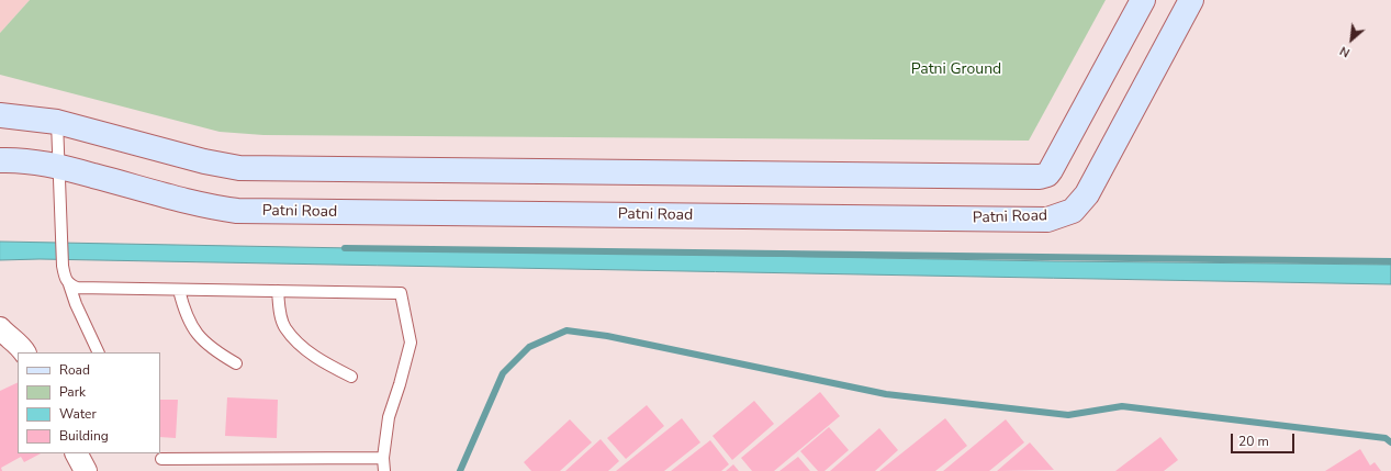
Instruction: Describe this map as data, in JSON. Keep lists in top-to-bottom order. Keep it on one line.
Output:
{"streets":{"main road":["Patni Road"]},"parks":["Patni Ground"],"legend":["Road","Park","Water","Building"],"scale_bar":"20 m","north":"bottom left"}
